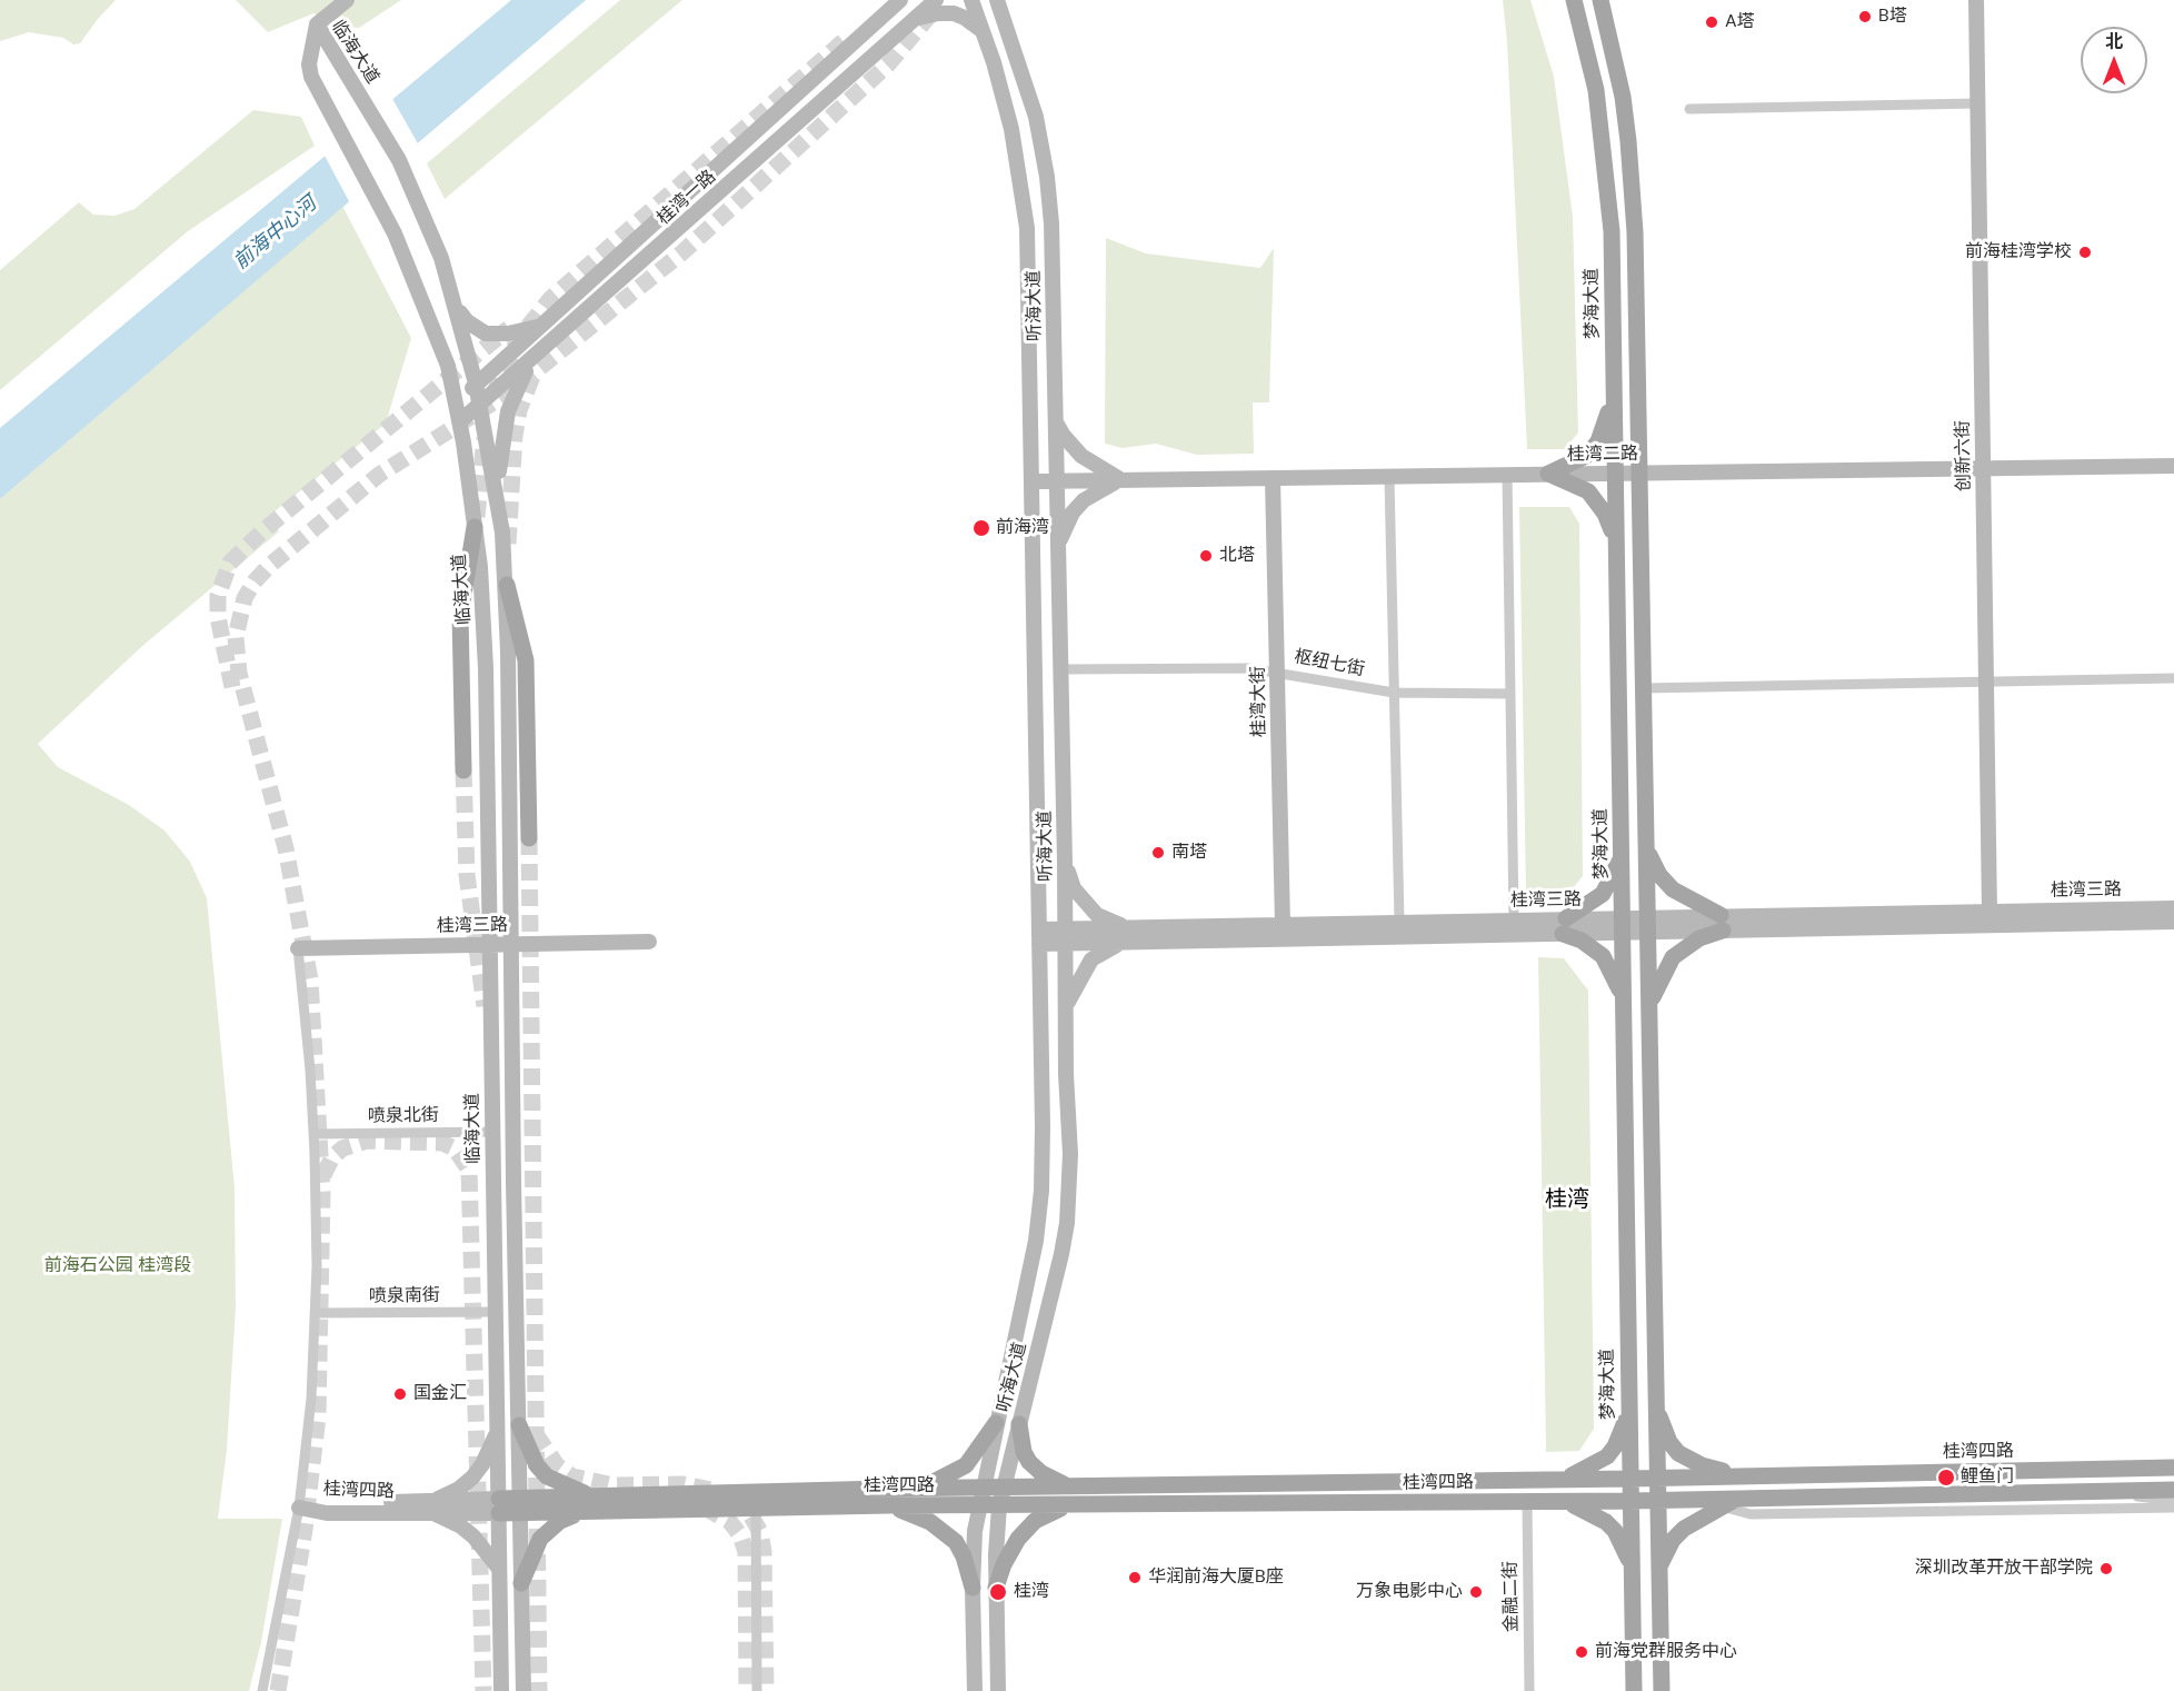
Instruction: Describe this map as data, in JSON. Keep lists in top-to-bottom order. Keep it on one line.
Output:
{"streets":{"main road":["临海大道","桂湾一路","梦海大道","听海大道","桂湾二路","创新六街","桂湾大街","桂湾三路","桂湾四路"],"street":["枢纽七街","喷泉北街","喷泉南街","金融二街"]},"crossings":[["临海大道","桂湾一路"],["临海大道","桂湾三路"],["临海大道","喷泉北街"],["临海大道","喷泉南街"],["临海大道","桂湾四路"],["梦海大道","桂湾二路"],["梦海大道","桂湾三路"],["梦海大道","桂湾四路"],["听海大道","桂湾二路"],["听海大道","枢纽七街"],["听海大道","桂湾三路"],["听海大道","桂湾四路"],["桂湾二路","创新六街"],["桂湾二路","桂湾大街"],["创新六街","桂湾三路"],["枢纽七街","桂湾大街"],["桂湾大街","桂湾三路"],["桂湾四路","金融二街"]],"districts":["桂湾"],"water":["前海中心河"],"parks":["前海石公园 桂湾段"],"places":["B塔","A塔","前海桂湾学校","前海湾","北塔","南塔","国金汇","鲤鱼门","深圳改革开放干部学院","华润前海大厦B座","桂湾","万象电影中心","前海党群服务中心"],"north":"top"}
